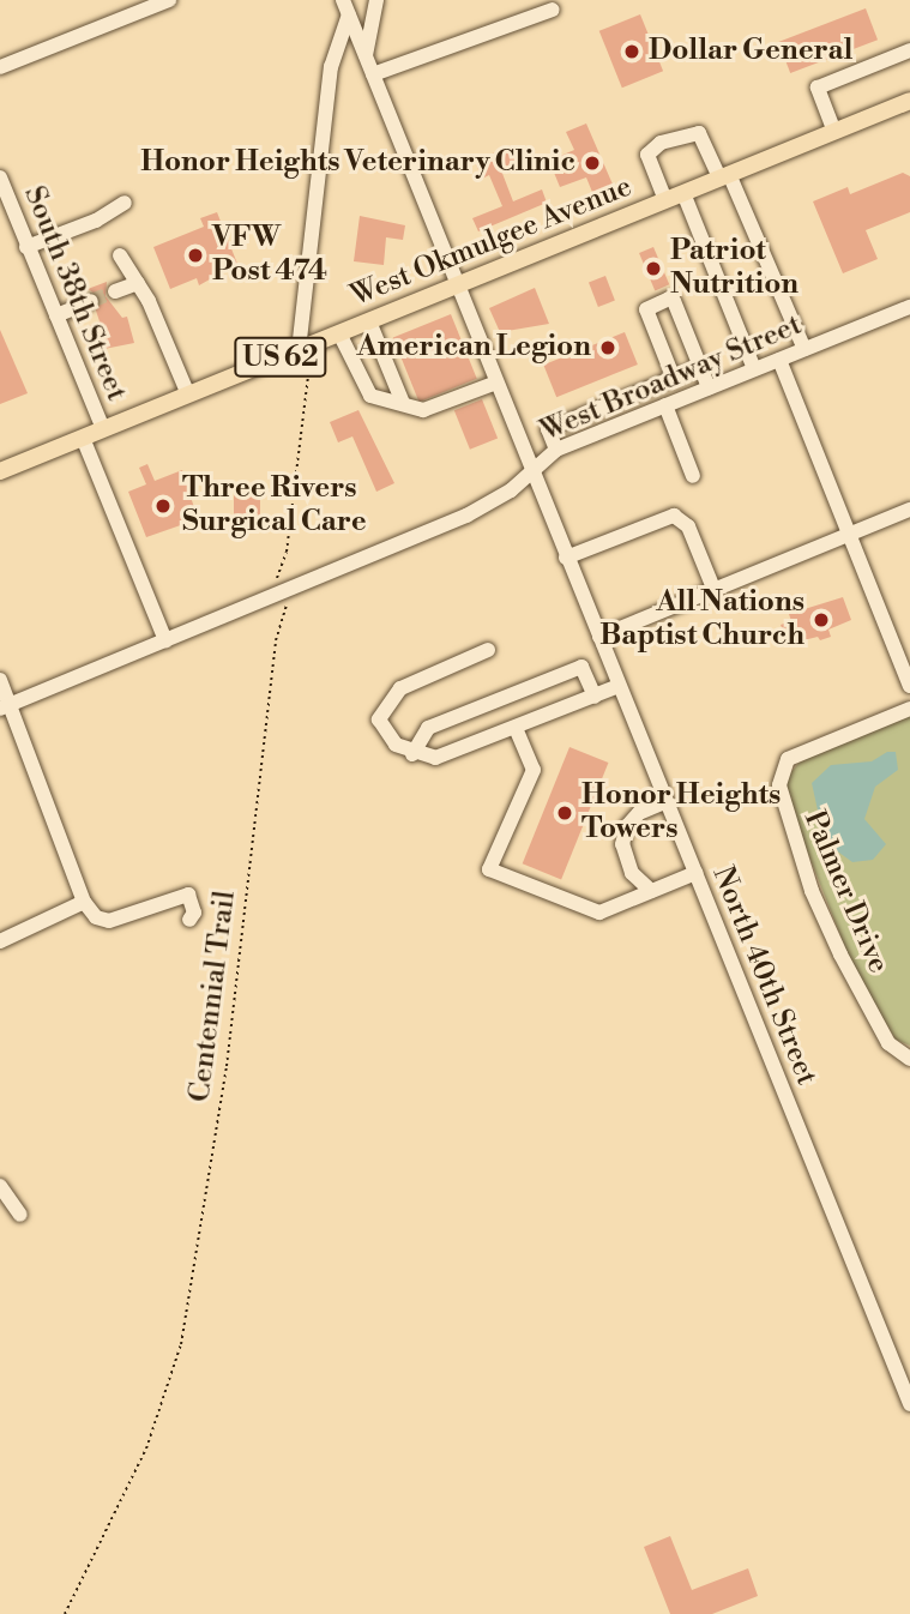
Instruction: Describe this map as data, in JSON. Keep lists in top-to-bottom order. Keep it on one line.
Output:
{"streets":{"main road":["West Okmulgee Avenue","US 62"],"street":["South 38th Street","West Broadway Street","Palmer Drive","North 40th Street"],"path":["Centennial Trail"]},"crossings":[["West Okmulgee Avenue","South 38th Street"],["West Okmulgee Avenue","North 40th Street"],["West Broadway Street","North 40th Street"],["West Broadway Street","Centennial Trail"]],"places":["Dollar General","Honor Heights Veterinary Clinic","VFW Post 474","Patriot Nutrition","American Legion","Three Rivers Surgical Care","All Nations Baptist Church","Honor Heights Towers"]}
